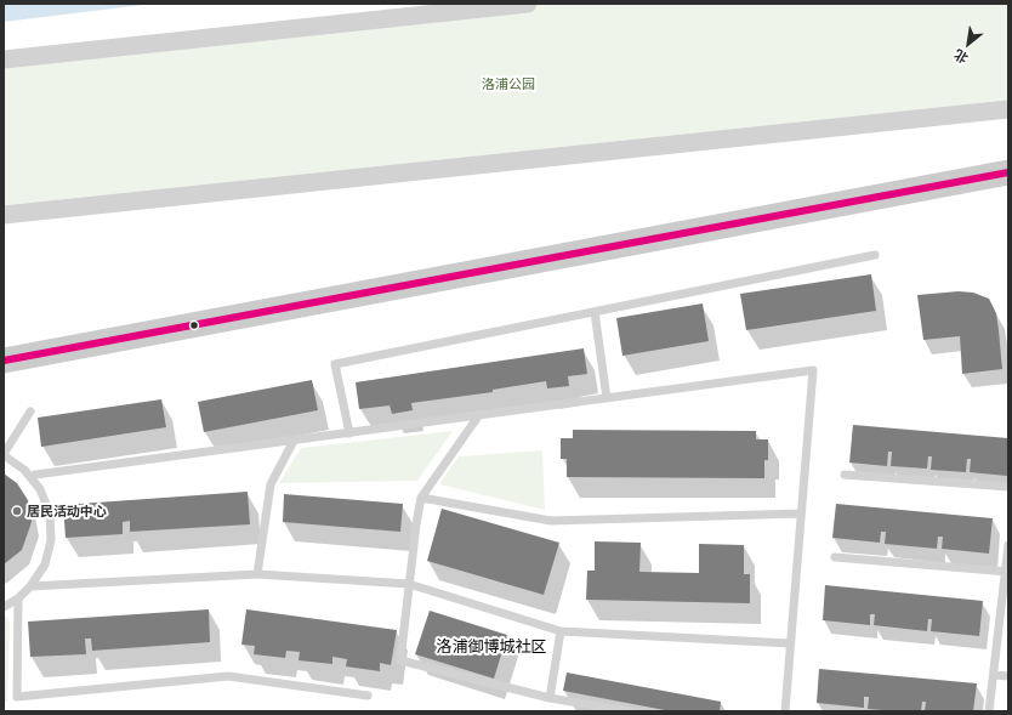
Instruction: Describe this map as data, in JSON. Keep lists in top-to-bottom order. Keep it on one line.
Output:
{"districts":["洛浦御博城社区"],"parks":["洛浦公园"],"places":["居民活动中心"],"north":"bottom left"}
